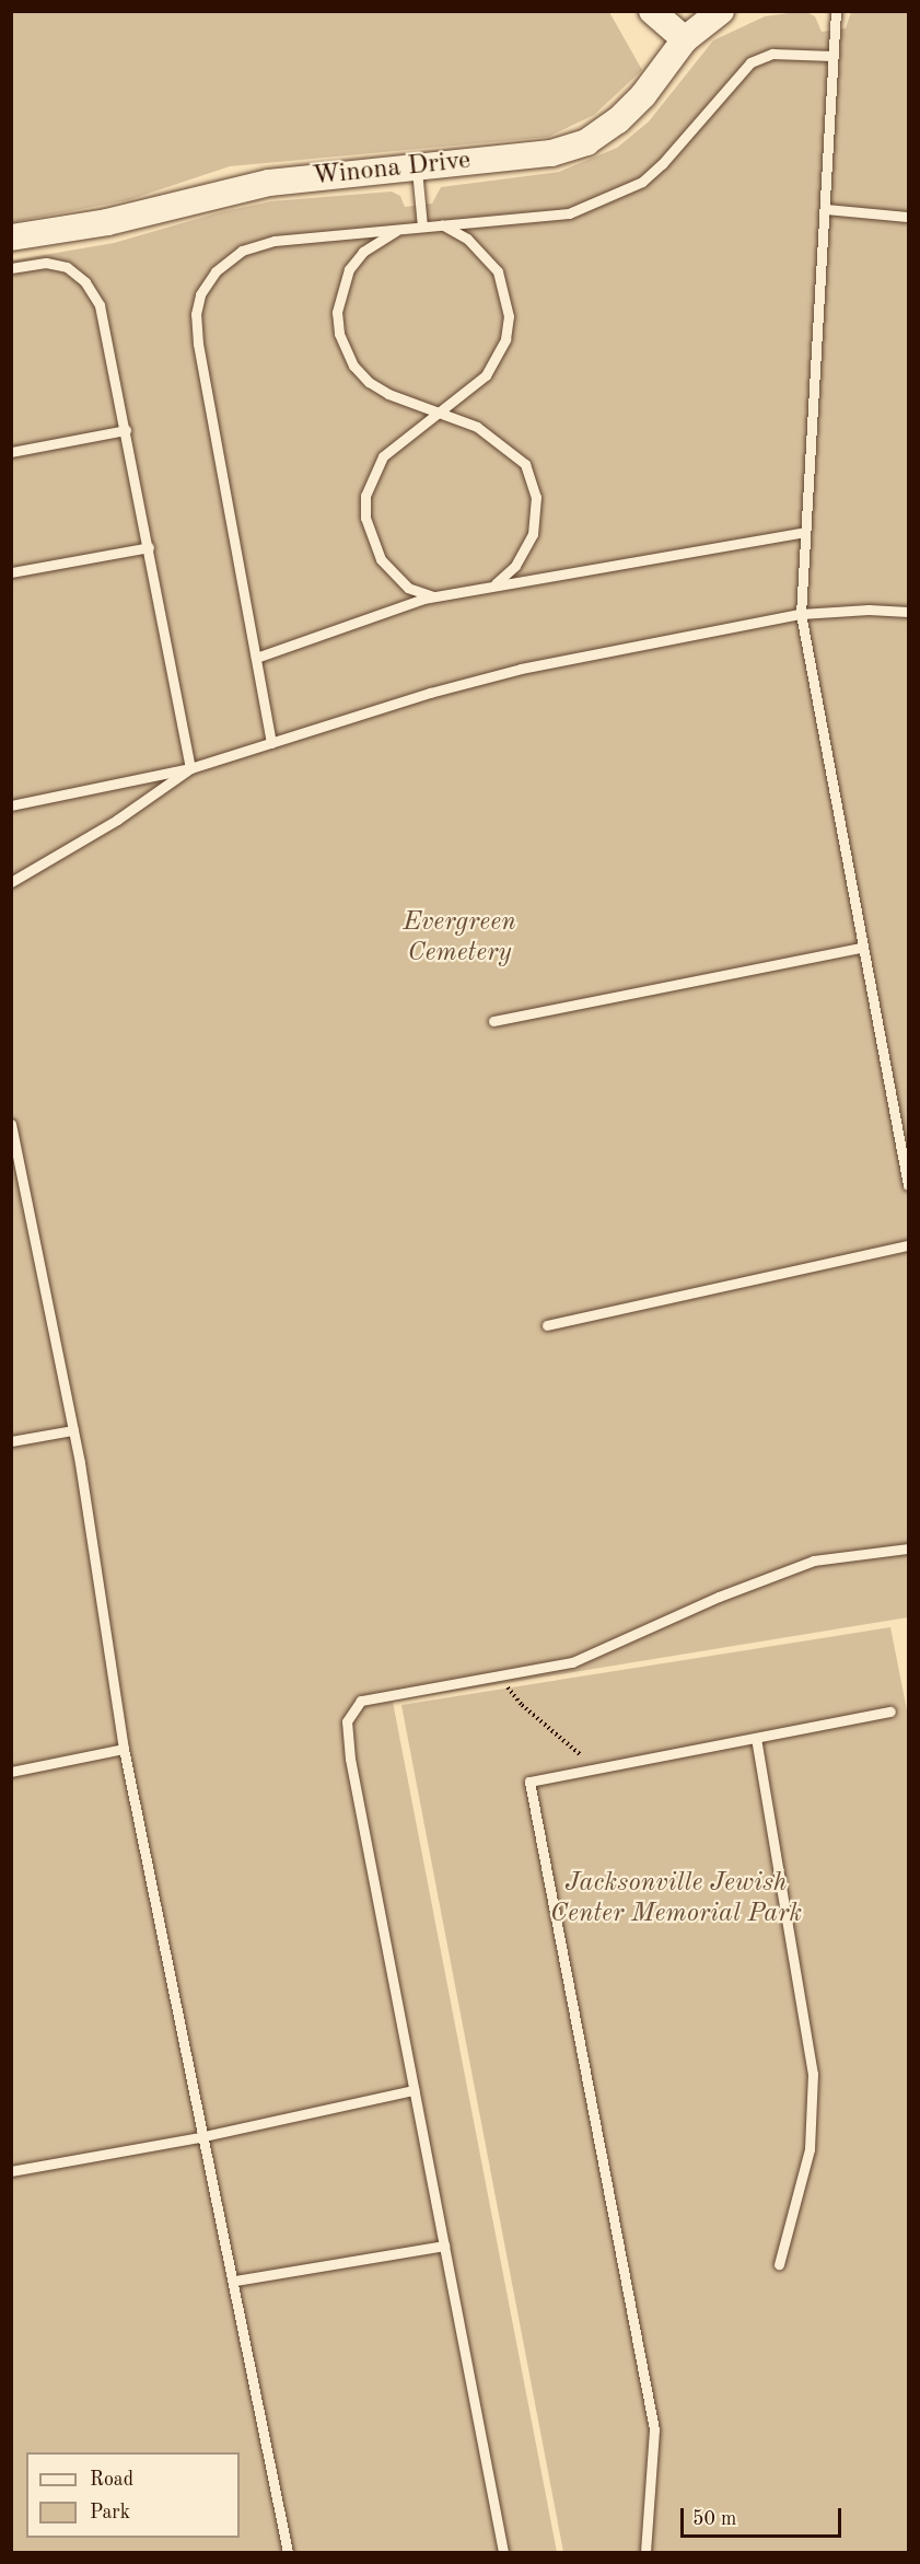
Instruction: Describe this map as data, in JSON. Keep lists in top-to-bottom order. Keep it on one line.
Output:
{"streets":{"street":["Winona Drive"]},"parks":["Evergreen Cemetery","Jacksonville Jewish Center Memorial Park"],"legend":["Road","Park"],"scale_bar":"50 m"}
